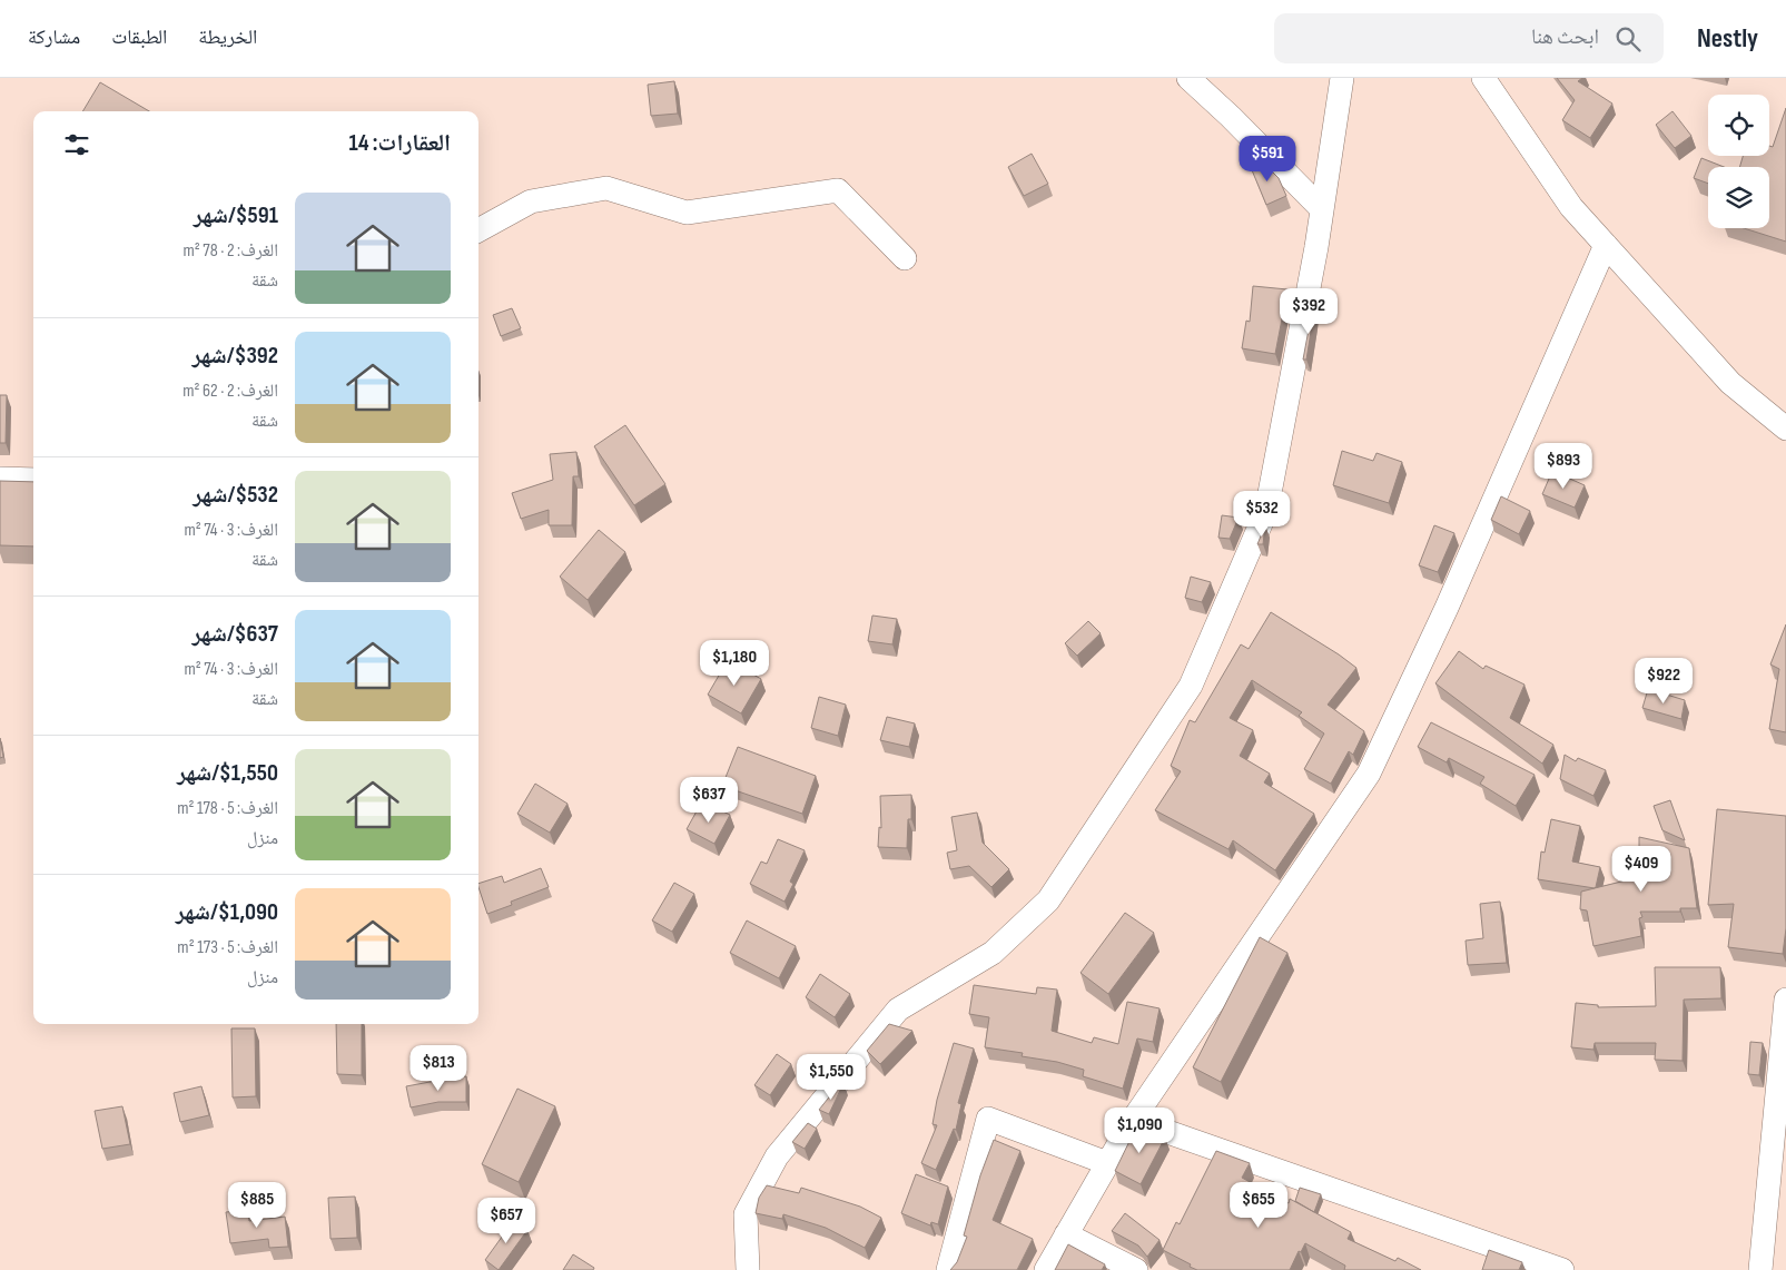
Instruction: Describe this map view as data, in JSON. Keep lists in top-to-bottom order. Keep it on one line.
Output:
{"page":{"header":"Nestly","search":"ابحث هنا","nav":["الخريطة","الطبقات","مشاركة"],"heading":"العقارات: 14","price":["$591","$392","$893","$532","$1,180","$922","$637","$409","$813","$1,550","$1,090","$885","$655","$657"],"list":[{"name":"$591/شهر","note":"الغرف: 2 · 78 m² · شقة"},{"name":"$392/شهر","note":"الغرف: 2 · 62 m² · شقة"},{"name":"$532/شهر","note":"الغرف: 3 · 74 m² · شقة"},{"name":"$637/شهر","note":"الغرف: 3 · 74 m² · شقة"},{"name":"$1,550/شهر","note":"الغرف: 5 · 178 m² · منزل"},{"name":"$1,090/شهر","note":"الغرف: 5 · 173 m² · منزل"}]}}
